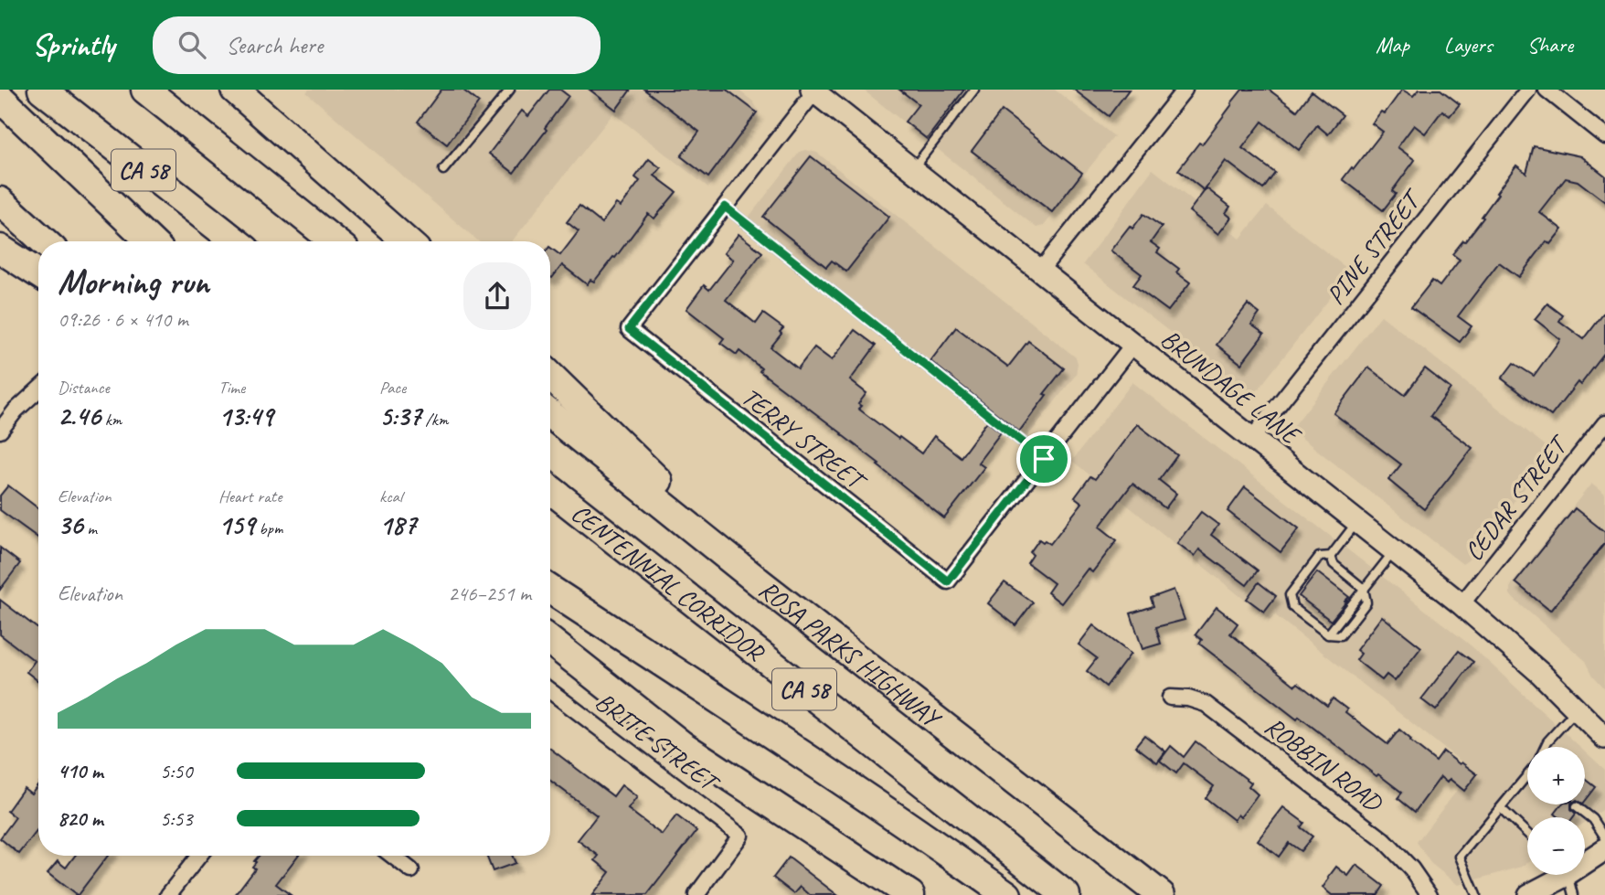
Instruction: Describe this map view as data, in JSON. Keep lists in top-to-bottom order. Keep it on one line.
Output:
{"streets":{"highway":["CA 58","CENTENNIAL CORRIDOR","ROSA PARKS HIGHWAY"],"main road":["BRUNDAGE LANE"],"street":["PINE STREET","TERRY STREET","CEDAR STREET","BRITE STREET","ROBBIN ROAD"]},"crossings":[["PINE STREET","BRUNDAGE LANE"],["BRUNDAGE LANE","CEDAR STREET"]],"page":{"header":"Sprintly","search":"Search here","nav":["Map","Layers","Share"],"heading":["Morning run","09:26 · 6 × 410 m"],"stats":[["Distance","2.46 km"],["Time","13:49"],["Pace","5:37 /km"],["Elevation","36 m"],["Heart rate","159 bpm"],["kcal","187"]],"chart":["Elevation","246–251 m"],"map_buttons":["+","−"],"list":[{"name":"410 m","note":"5:50"},{"name":"820 m","note":"5:53"}]}}
